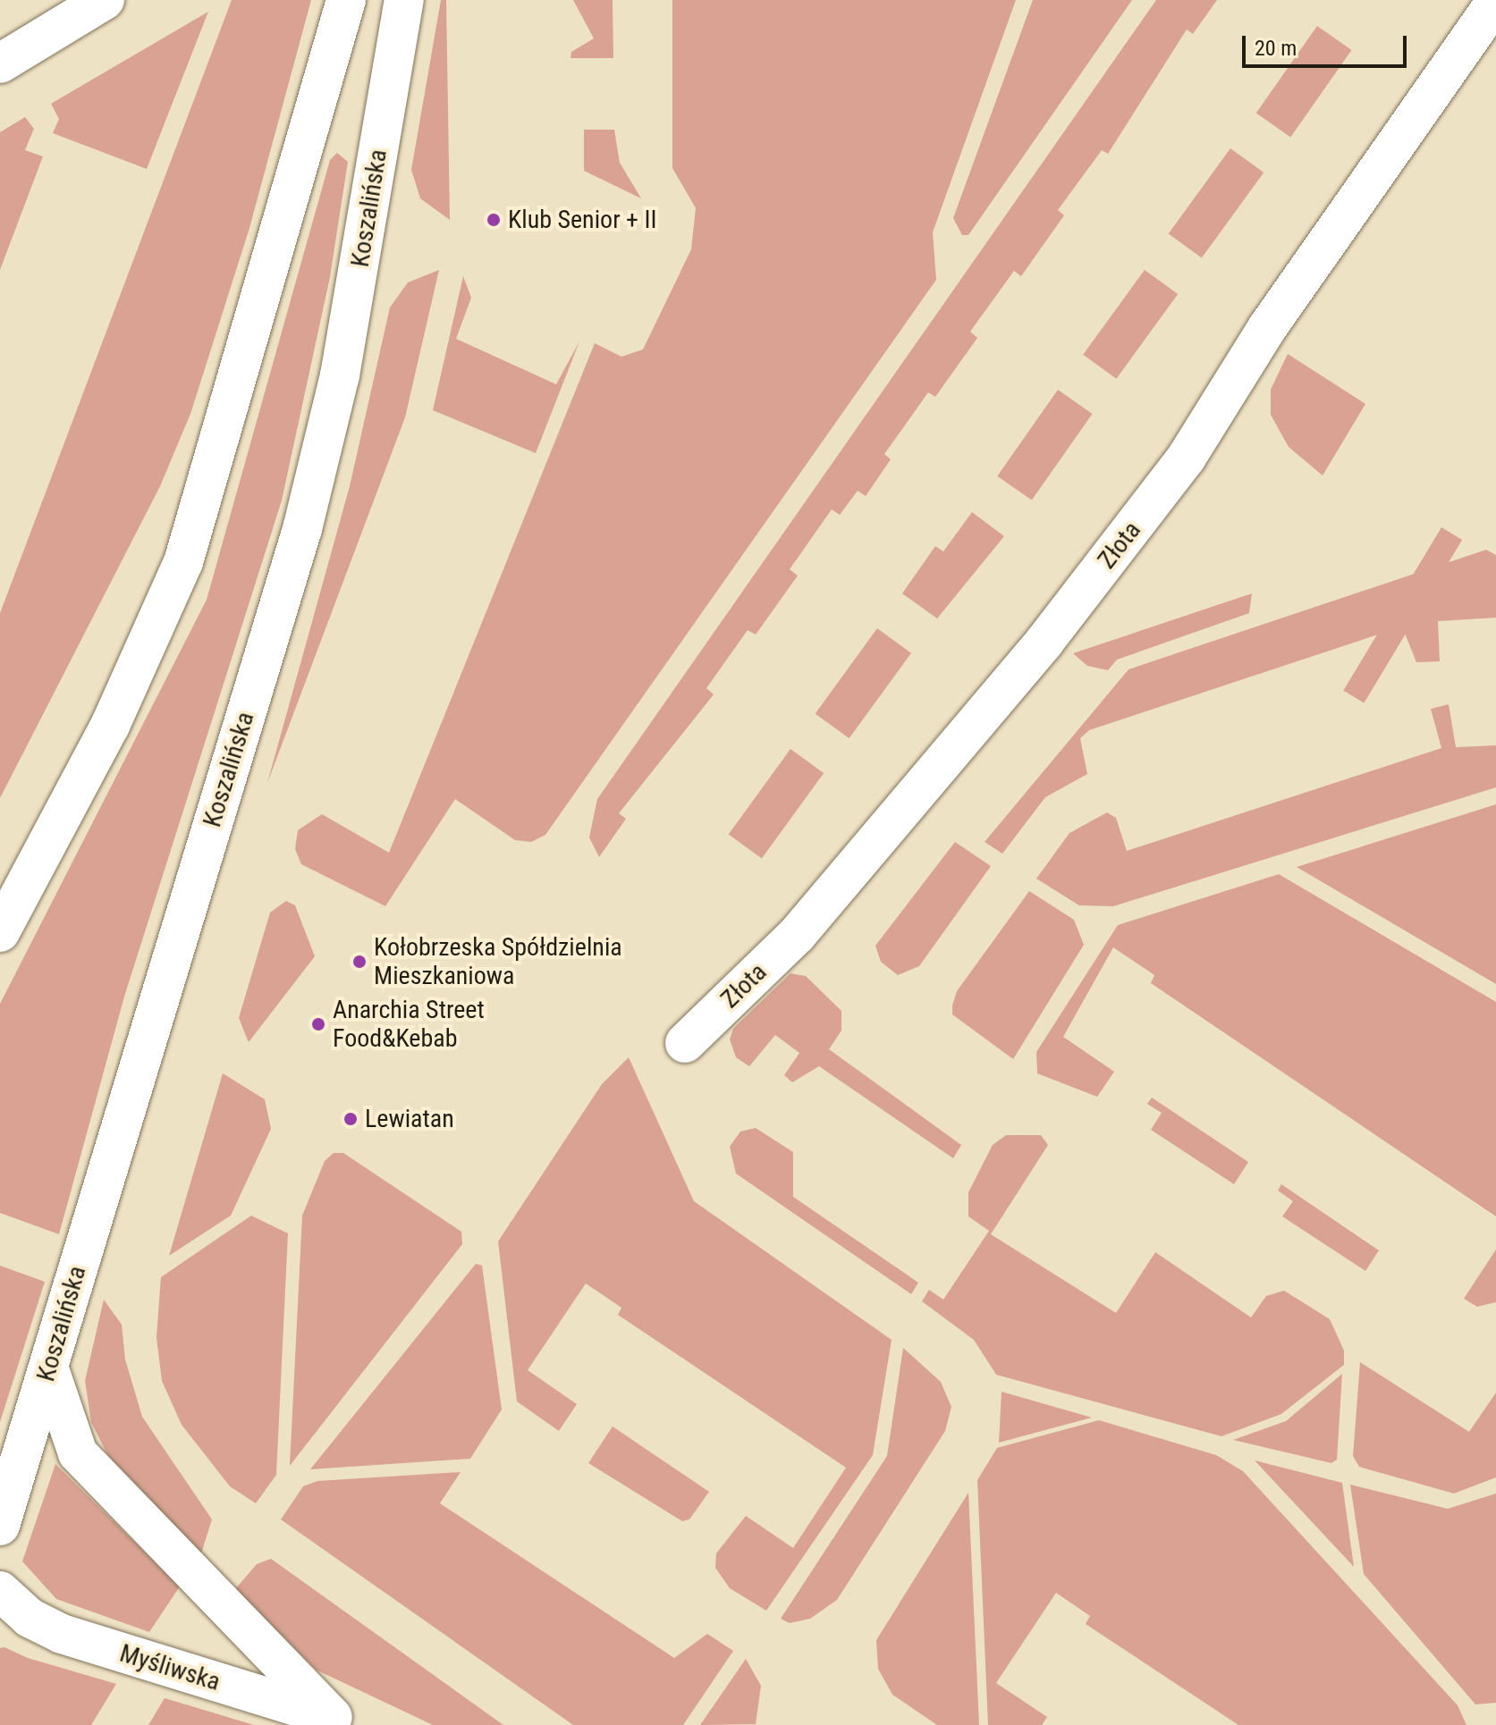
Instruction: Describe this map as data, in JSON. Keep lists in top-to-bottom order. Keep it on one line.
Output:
{"streets":{"street":["Koszalińska","Złota","Myśliwska"]},"places":["Klub Senior + II","Kołobrzeska Spółdzielnia Mieszkaniowa","Anarchia Street Food&Kebab","Lewiatan"],"scale_bar":"20 m"}
